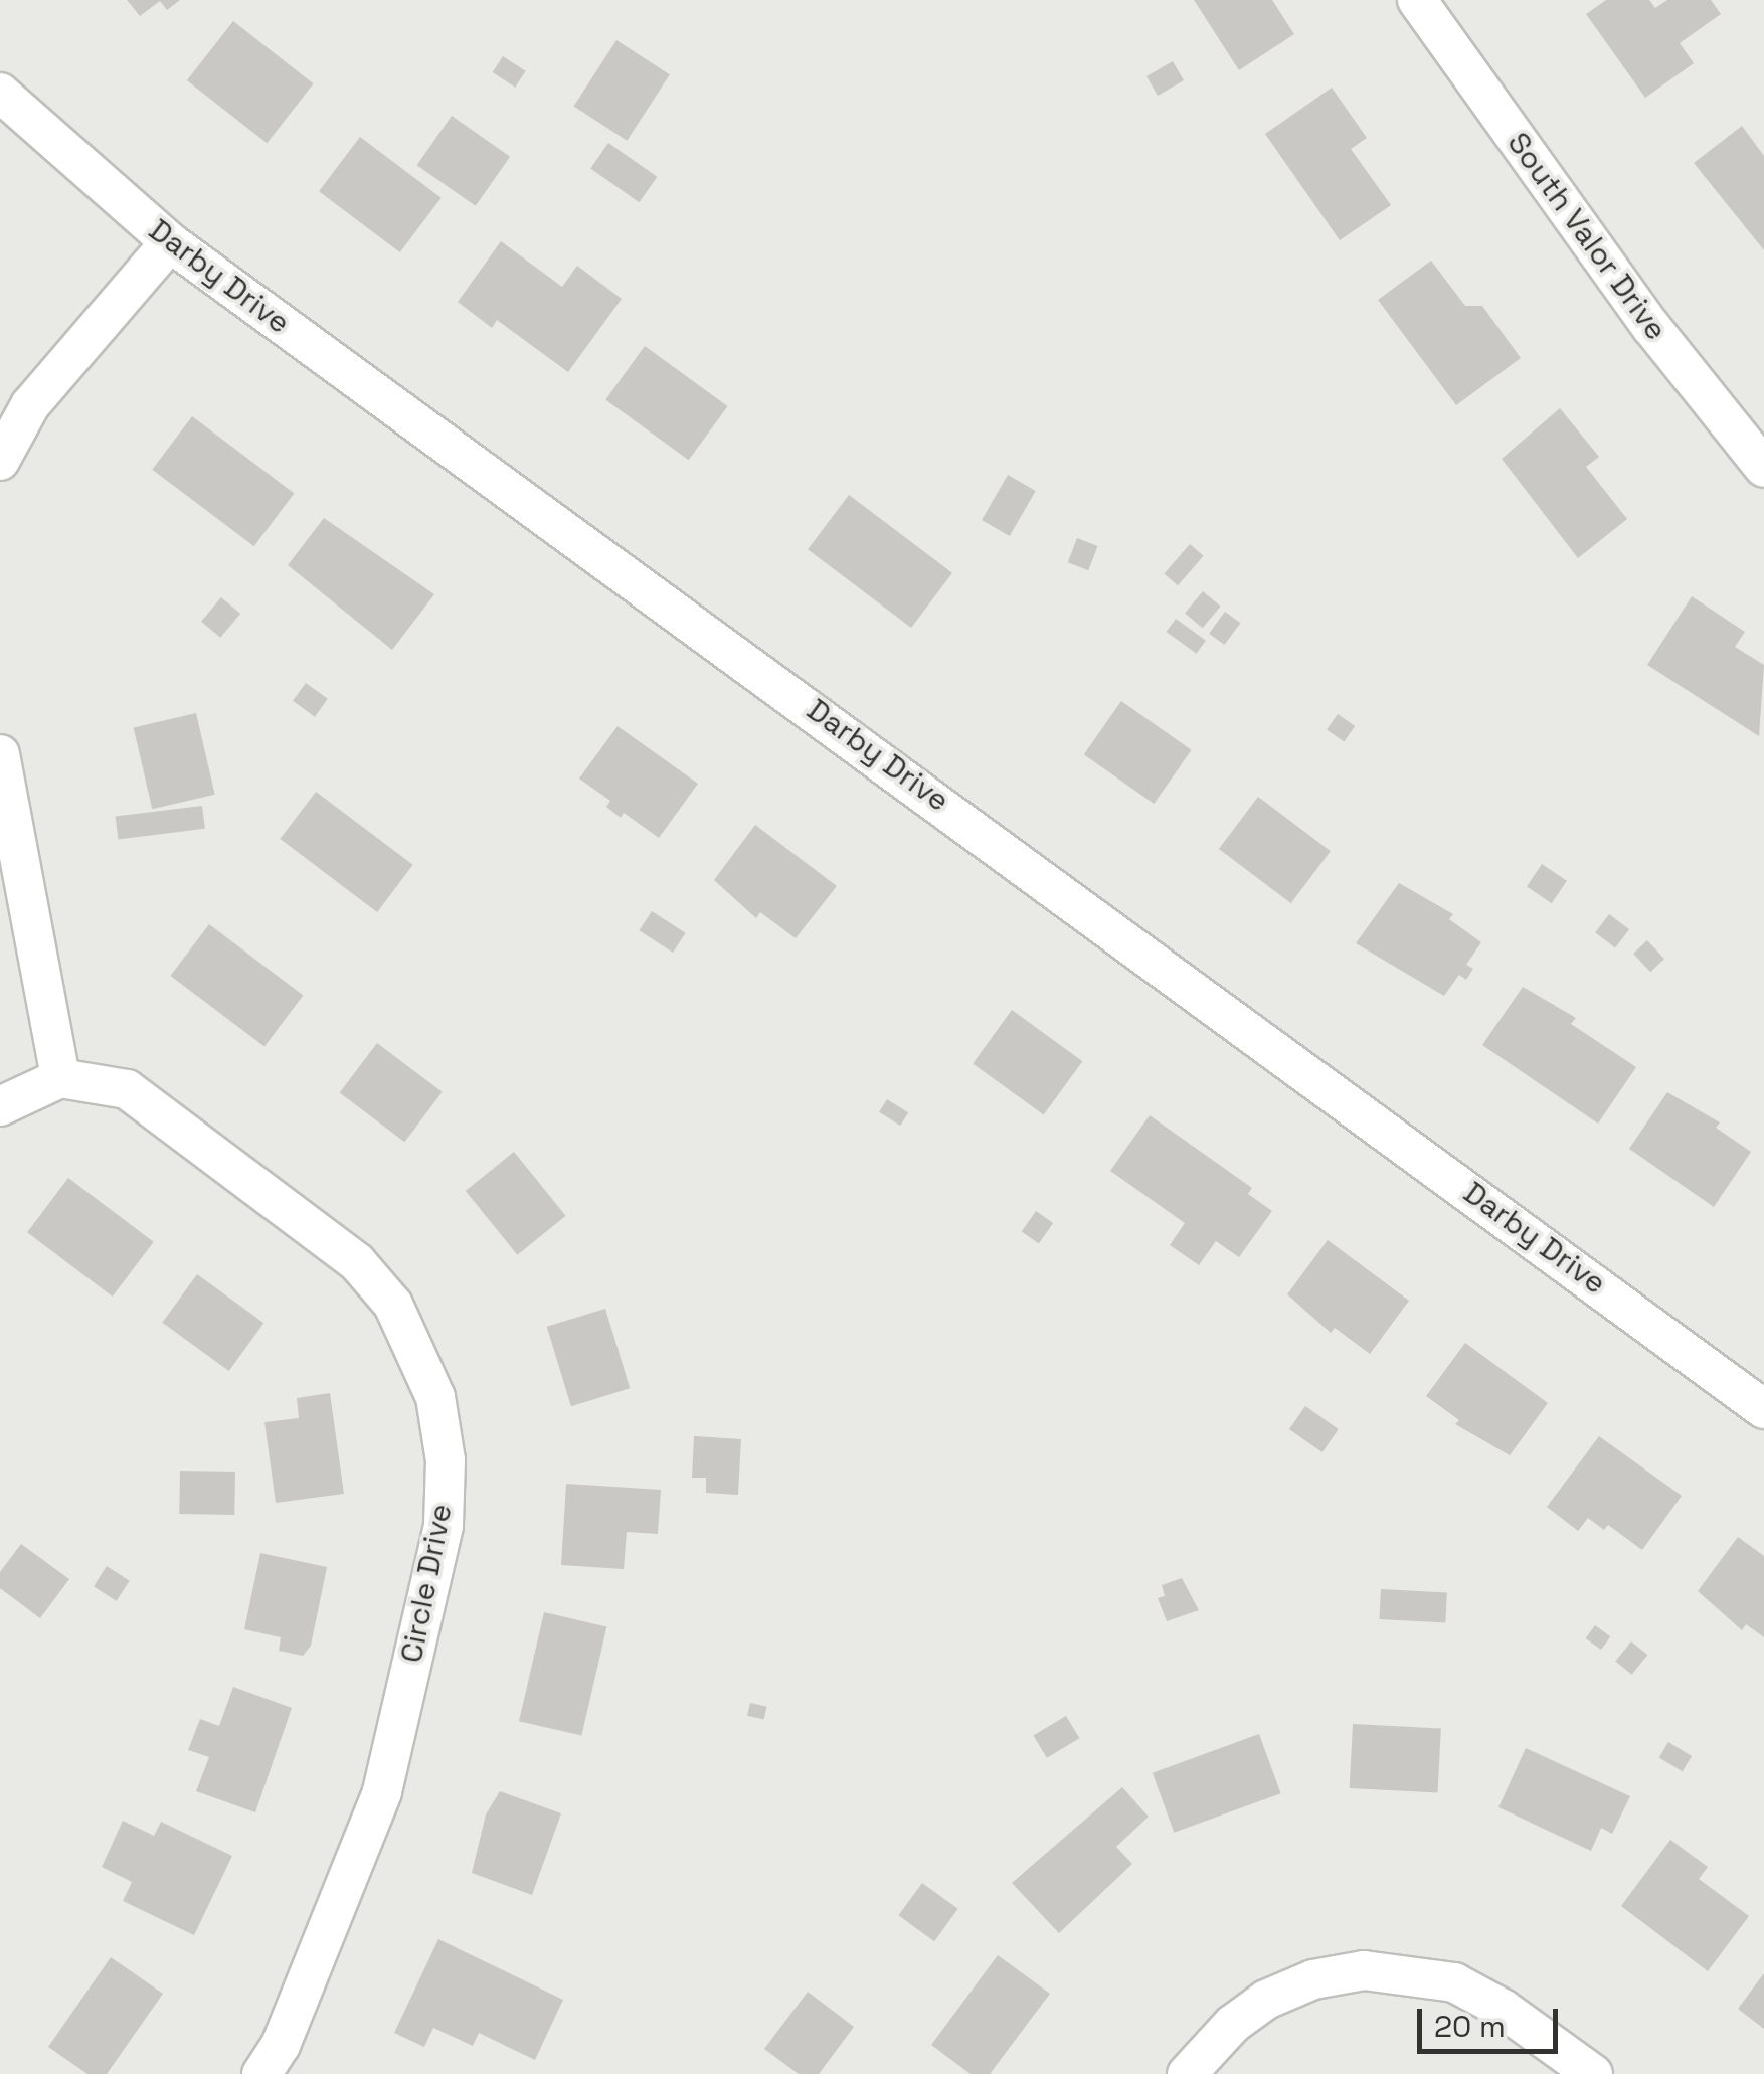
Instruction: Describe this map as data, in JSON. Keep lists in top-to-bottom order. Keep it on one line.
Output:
{"streets":{"street":["South Valor Drive","Darby Drive","Circle Drive"]},"scale_bar":"20 m"}
